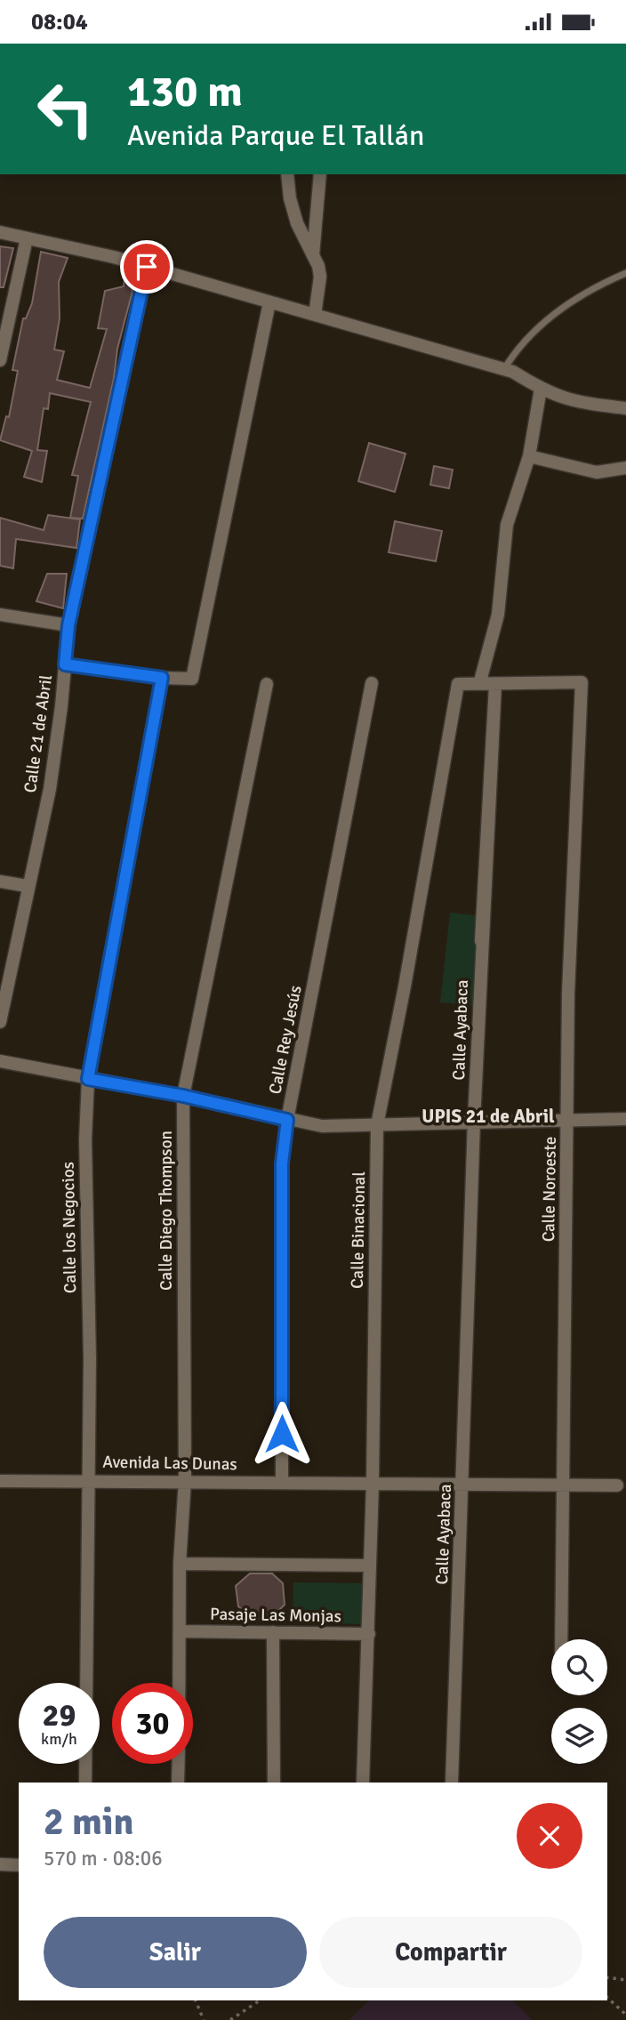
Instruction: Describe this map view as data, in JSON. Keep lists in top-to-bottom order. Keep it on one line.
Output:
{"streets":{"street":["Calle 21 de Abril","Calle Ayabaca","Calle Rey Jesús","Calle Noroeste","Calle Diego Thompson","Calle los Negocios","Calle Binacional","Avenida Las Dunas","Pasaje Las Monjas"]},"crossings":[["Calle Ayabaca","Calle Noroeste"],["Calle Ayabaca","Calle Binacional"],["Calle Ayabaca","Avenida Las Dunas"],["Calle Rey Jesús","Avenida Las Dunas"],["Calle Noroeste","Calle Binacional"],["Calle Noroeste","Avenida Las Dunas"],["Calle Diego Thompson","Avenida Las Dunas"],["Calle Diego Thompson","Pasaje Las Monjas"],["Calle los Negocios","Avenida Las Dunas"],["Calle Binacional","Avenida Las Dunas"],["Calle Binacional","Pasaje Las Monjas"]],"districts":["UPIS 21 de Abril"],"page":{"status":"08:04","turn":["130 m","Avenida Parque El Tallán"],"speed":"29 km/h","limit":"30","heading":["2 min","570 m · 08:06"],"buttons":["Salir","Compartir"]}}
